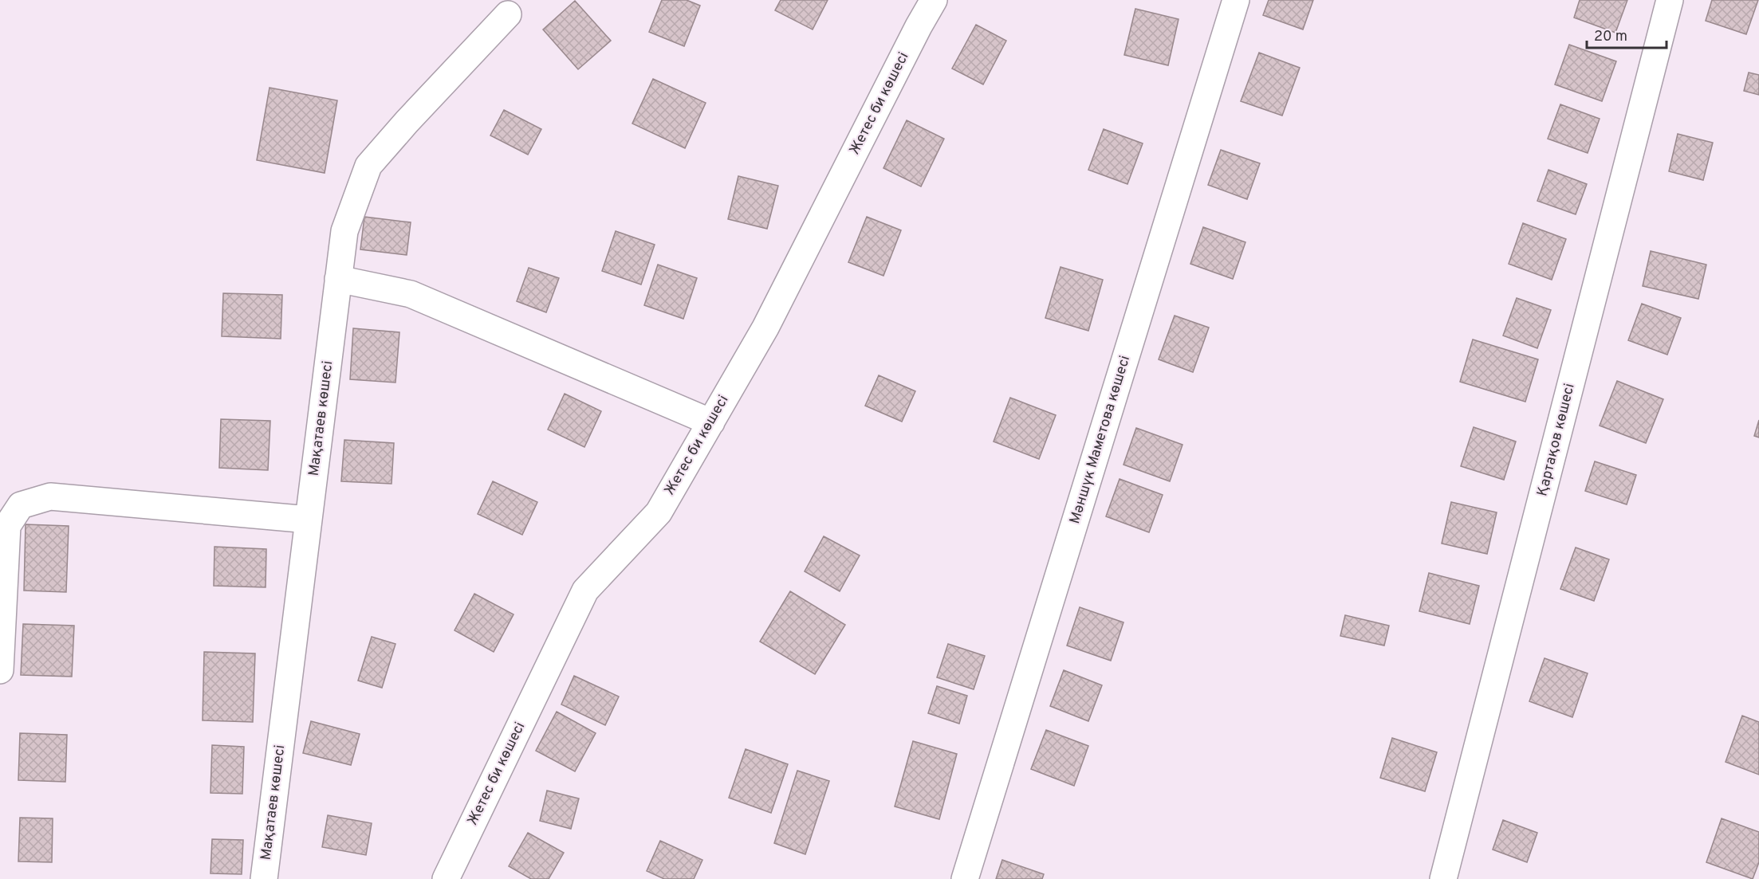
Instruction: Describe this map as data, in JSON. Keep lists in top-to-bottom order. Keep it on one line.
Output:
{"streets":{"street":["Жетес би көшесі","Мақатаев көшесі","Мәншүк Маметова көшесі","Қартақов көшесі"]},"scale_bar":"20 m"}
